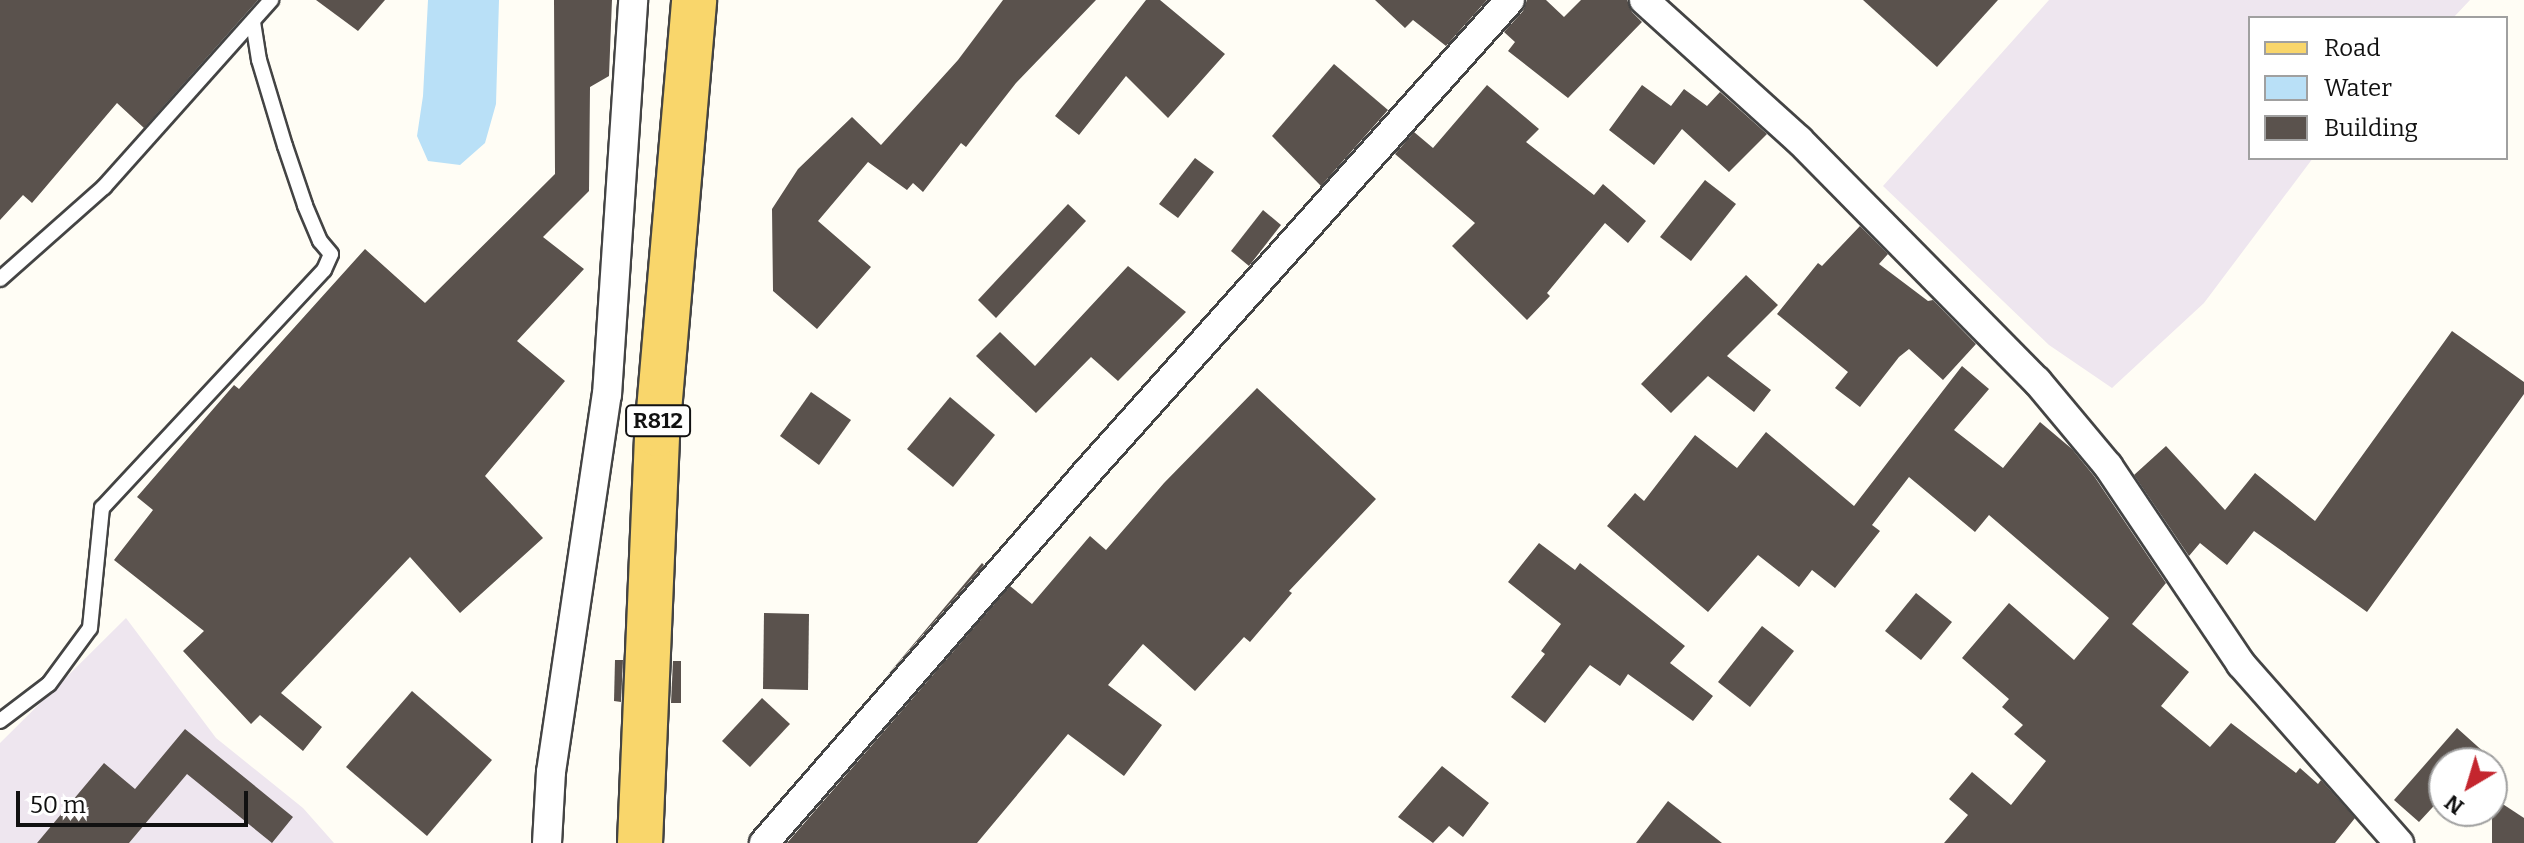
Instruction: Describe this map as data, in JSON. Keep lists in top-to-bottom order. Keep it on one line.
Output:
{"streets":{"main road":["R812"]},"legend":["Road","Water","Building"],"scale_bar":"50 m","north":"bottom left"}
